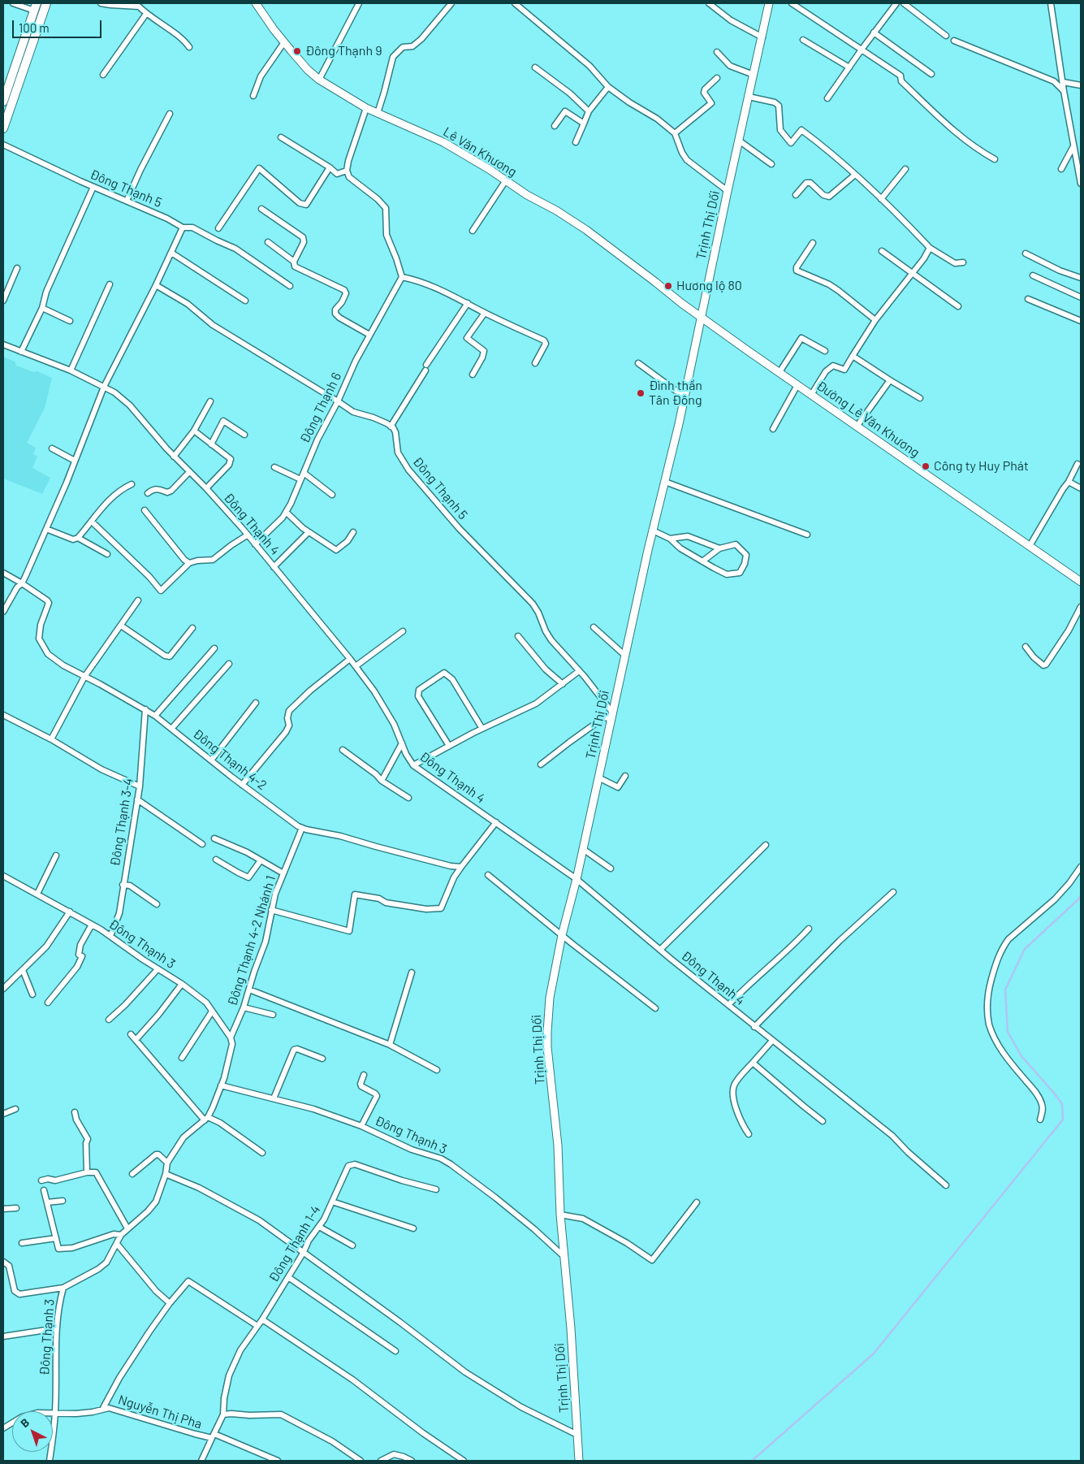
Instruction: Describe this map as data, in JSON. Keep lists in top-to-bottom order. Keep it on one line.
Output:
{"streets":{"main road":["Lê Văn Khương","Trịnh Thị Dối","Đường Lê Văn Khương"],"street":["Đông Thạnh 5","Đông Thạnh 6","Đông Thạnh 4","Đông Thạnh 4-2","Đông Thạnh 3-4","Đông Thạnh 4-2 Nhánh 1","Đông Thạnh 3","Đông Thạnh 1-4","Nguyễn Thị Pha"]},"crossings":[["Lê Văn Khương","Trịnh Thị Dối"],["Lê Văn Khương","Đường Lê Văn Khương"],["Đông Thạnh 5","Trịnh Thị Dối"],["Trịnh Thị Dối","Đường Lê Văn Khương"],["Trịnh Thị Dối","Đông Thạnh 4"],["Trịnh Thị Dối","Đông Thạnh 3"],["Đông Thạnh 6","Đông Thạnh 4"],["Đông Thạnh 4-2","Đông Thạnh 3-4"],["Đông Thạnh 4-2","Đông Thạnh 4-2 Nhánh 1"],["Đông Thạnh 3-4","Đông Thạnh 3"],["Đông Thạnh 4-2 Nhánh 1","Đông Thạnh 3"],["Đông Thạnh 3","Nguyễn Thị Pha"],["Đông Thạnh 1-4","Nguyễn Thị Pha"]],"places":["Đông Thạnh 9","Hương lộ 80","Đình thần Tân Đông","Công ty Huy Phát"],"scale_bar":"100 m","north":"top left"}
